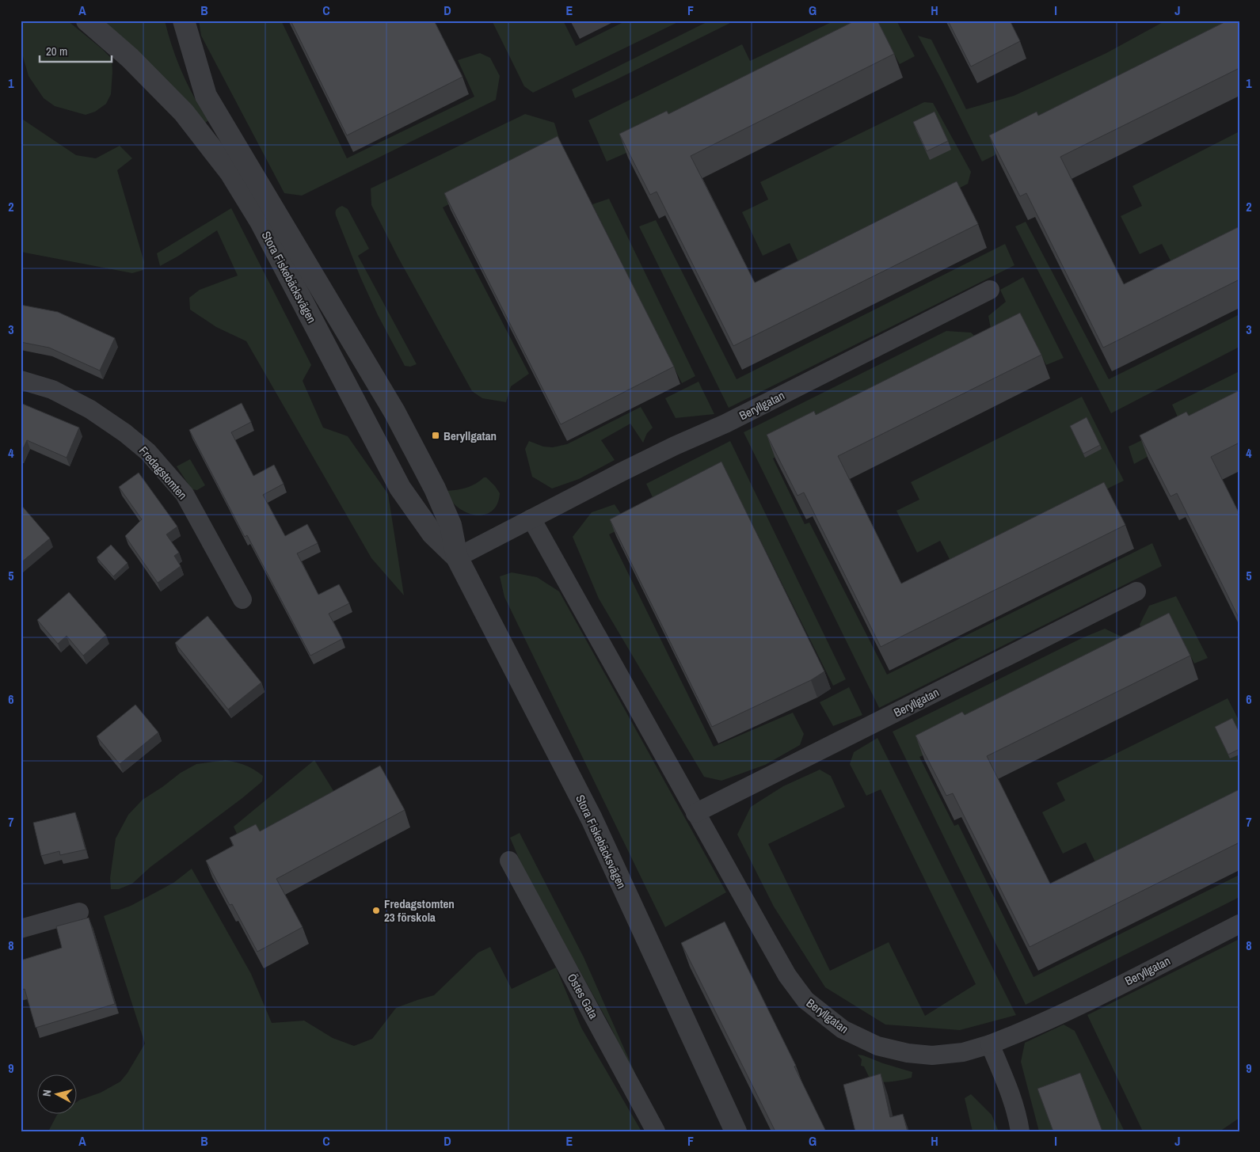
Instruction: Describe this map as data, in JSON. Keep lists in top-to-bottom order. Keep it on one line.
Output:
{"streets":{"street":["Stora Fiskebäcksvägen","Beryllgatan","Fredagstomten","Östes Gata"]},"crossings":[["Stora Fiskebäcksvägen","Beryllgatan"]],"places":{"transit":["Beryllgatan"],"other":["Fredagstomten 23 förskola"]},"scale_bar":"20 m","north":"left","grid":{"columns":["A","B","C","D","E","F","G","H","I","J"],"rows":["1","2","3","4","5","6","7","8","9"]}}
